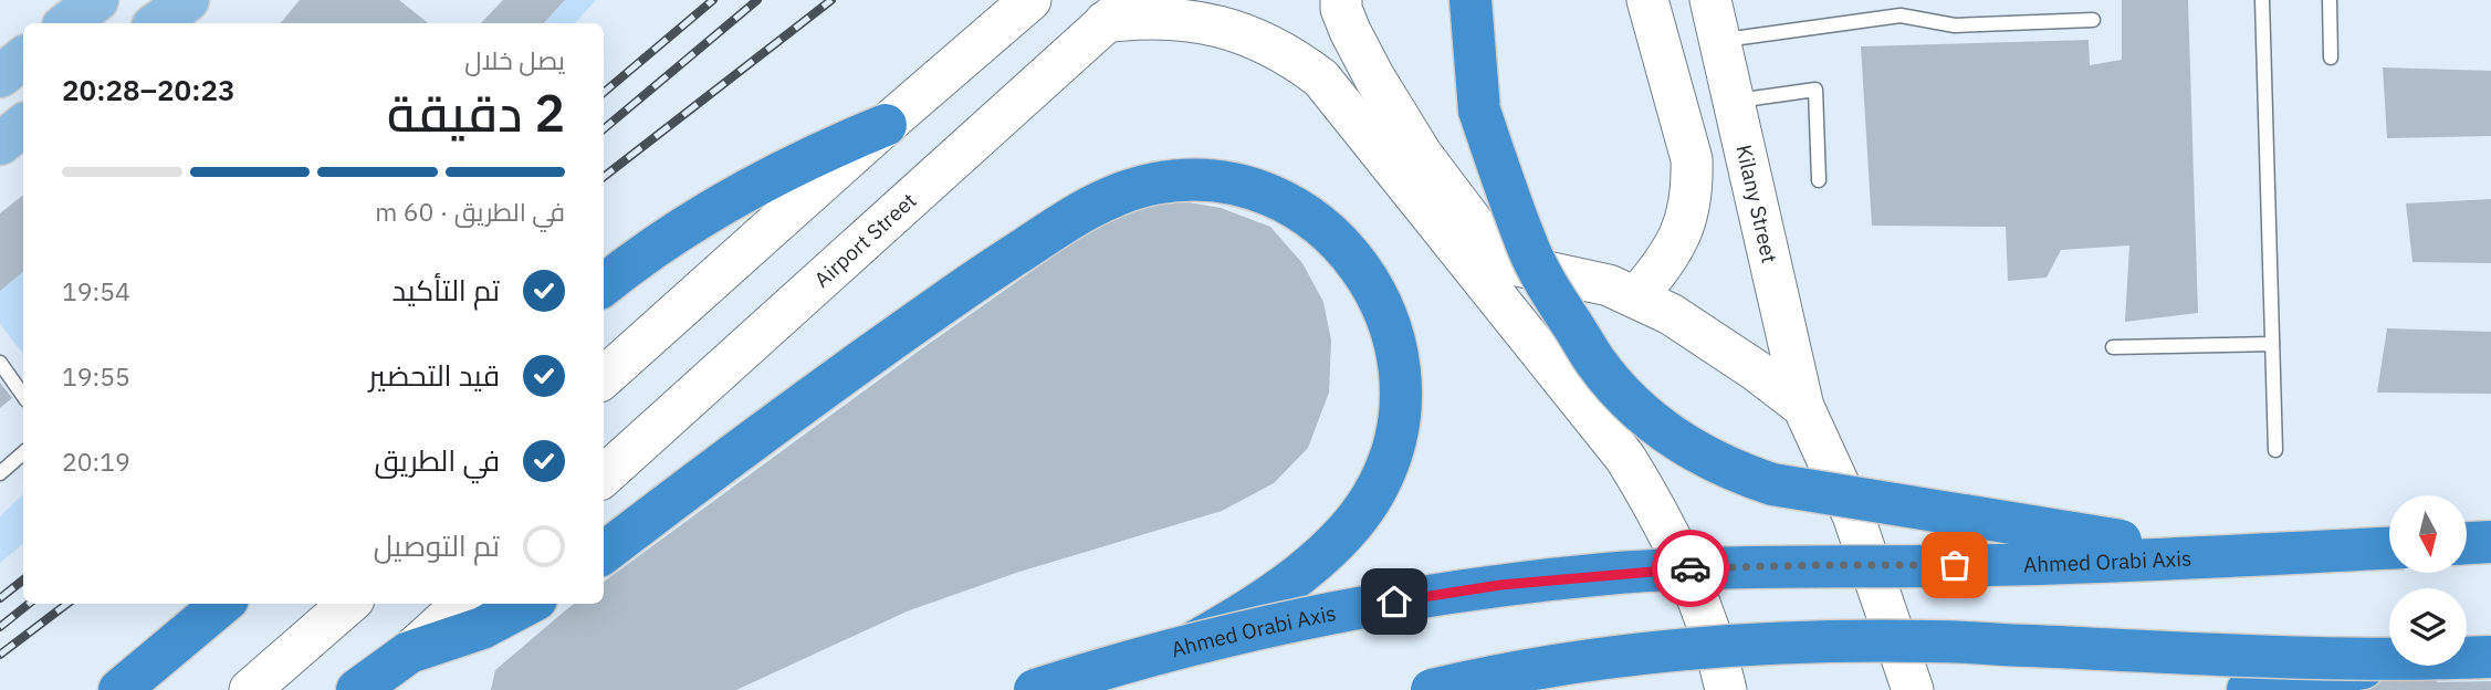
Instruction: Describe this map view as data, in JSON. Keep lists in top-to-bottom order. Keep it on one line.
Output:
{"streets":{"highway":["Ahmed Orabi Axis"],"street":["Kilany Street","Airport Street"]},"north":"bottom","page":{"heading":["2 دقيقة","يصل خلال","20:23–20:28"],"bar":"في الطريق · 60 m","list":[["تم التأكيد","19:54"],["قيد التحضير","19:55"],["في الطريق","20:19"],"تم التوصيل"]}}
